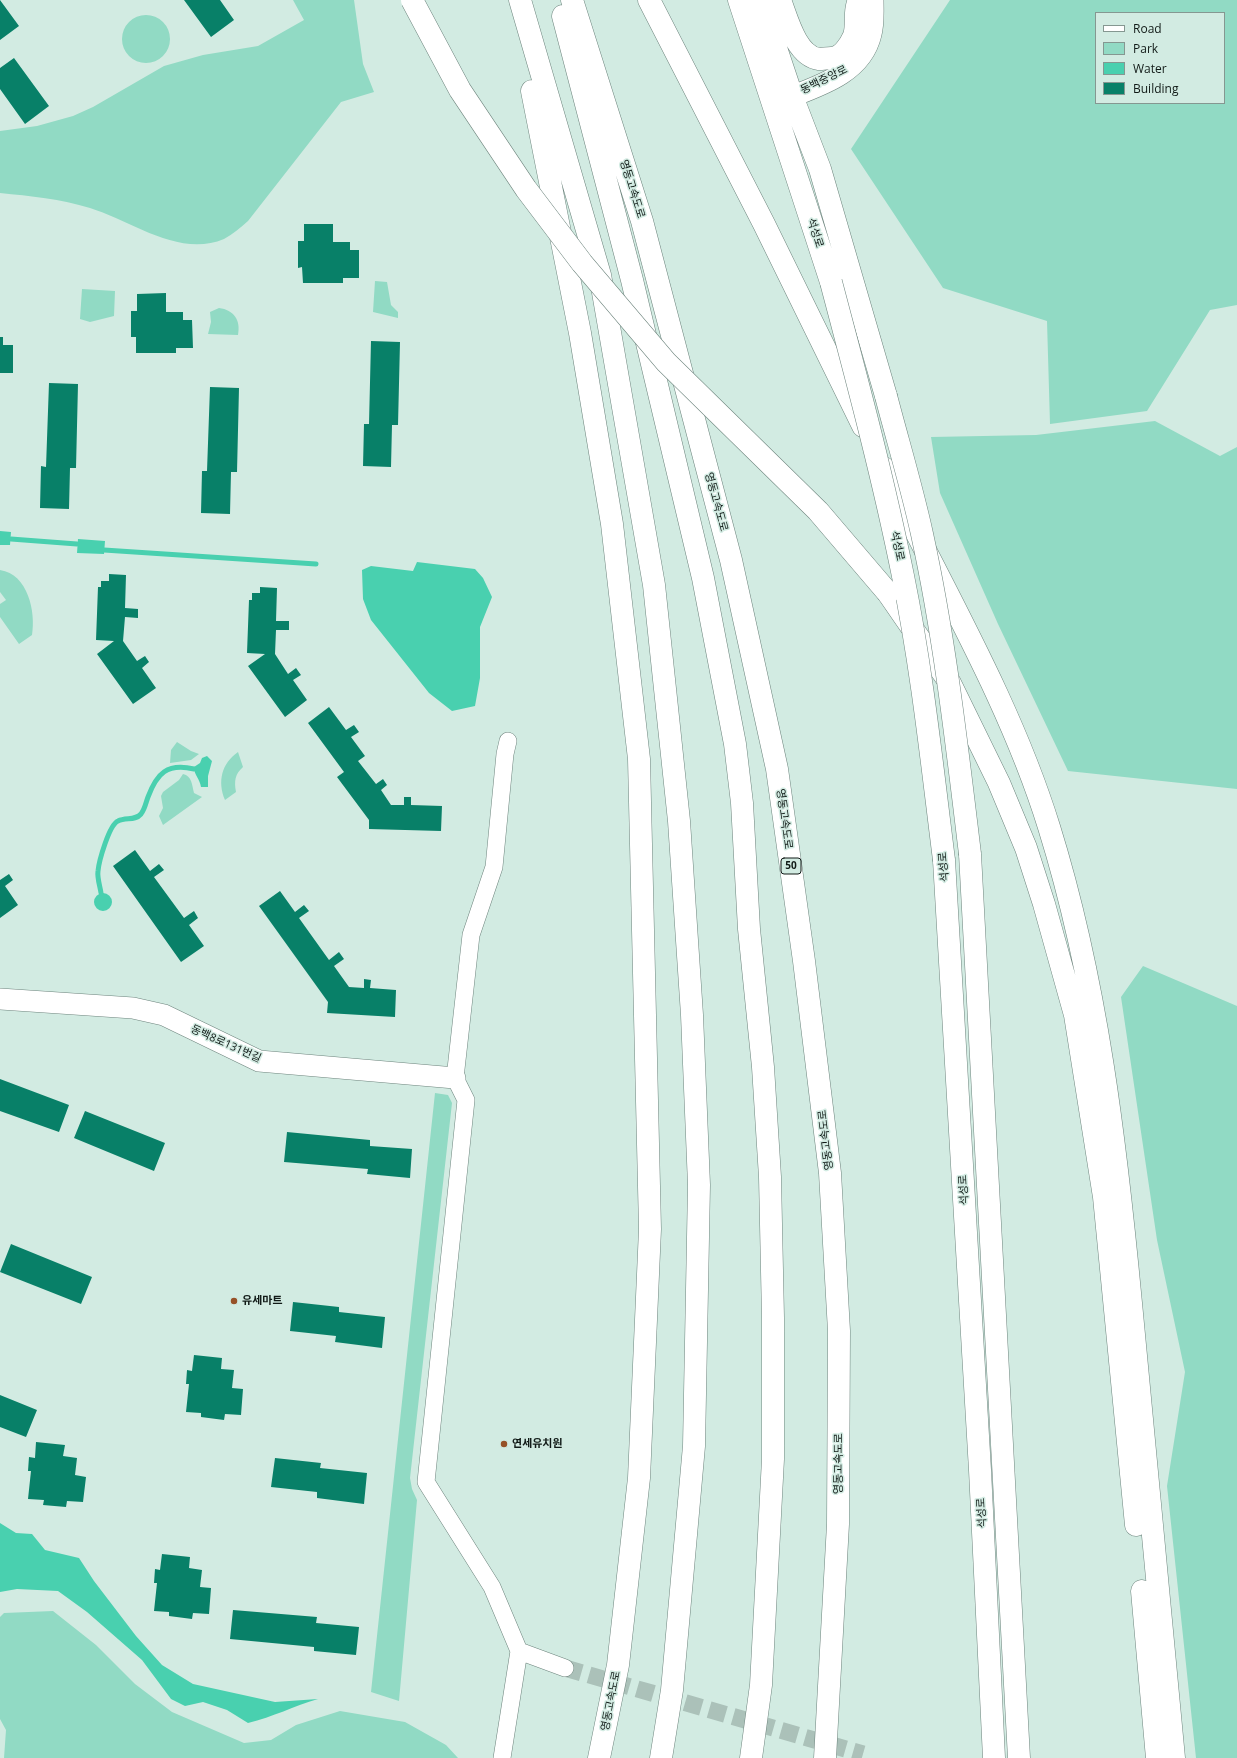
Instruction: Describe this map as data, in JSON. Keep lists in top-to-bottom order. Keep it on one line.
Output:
{"streets":{"highway":["영동고속도로","석성로","50"],"street":["동백중앙로","동백8로131번길"]},"crossings":[["동백중앙로","석성로"]],"places":["유세마트","연세유치원"],"legend":["Road","Park","Water","Building"]}
